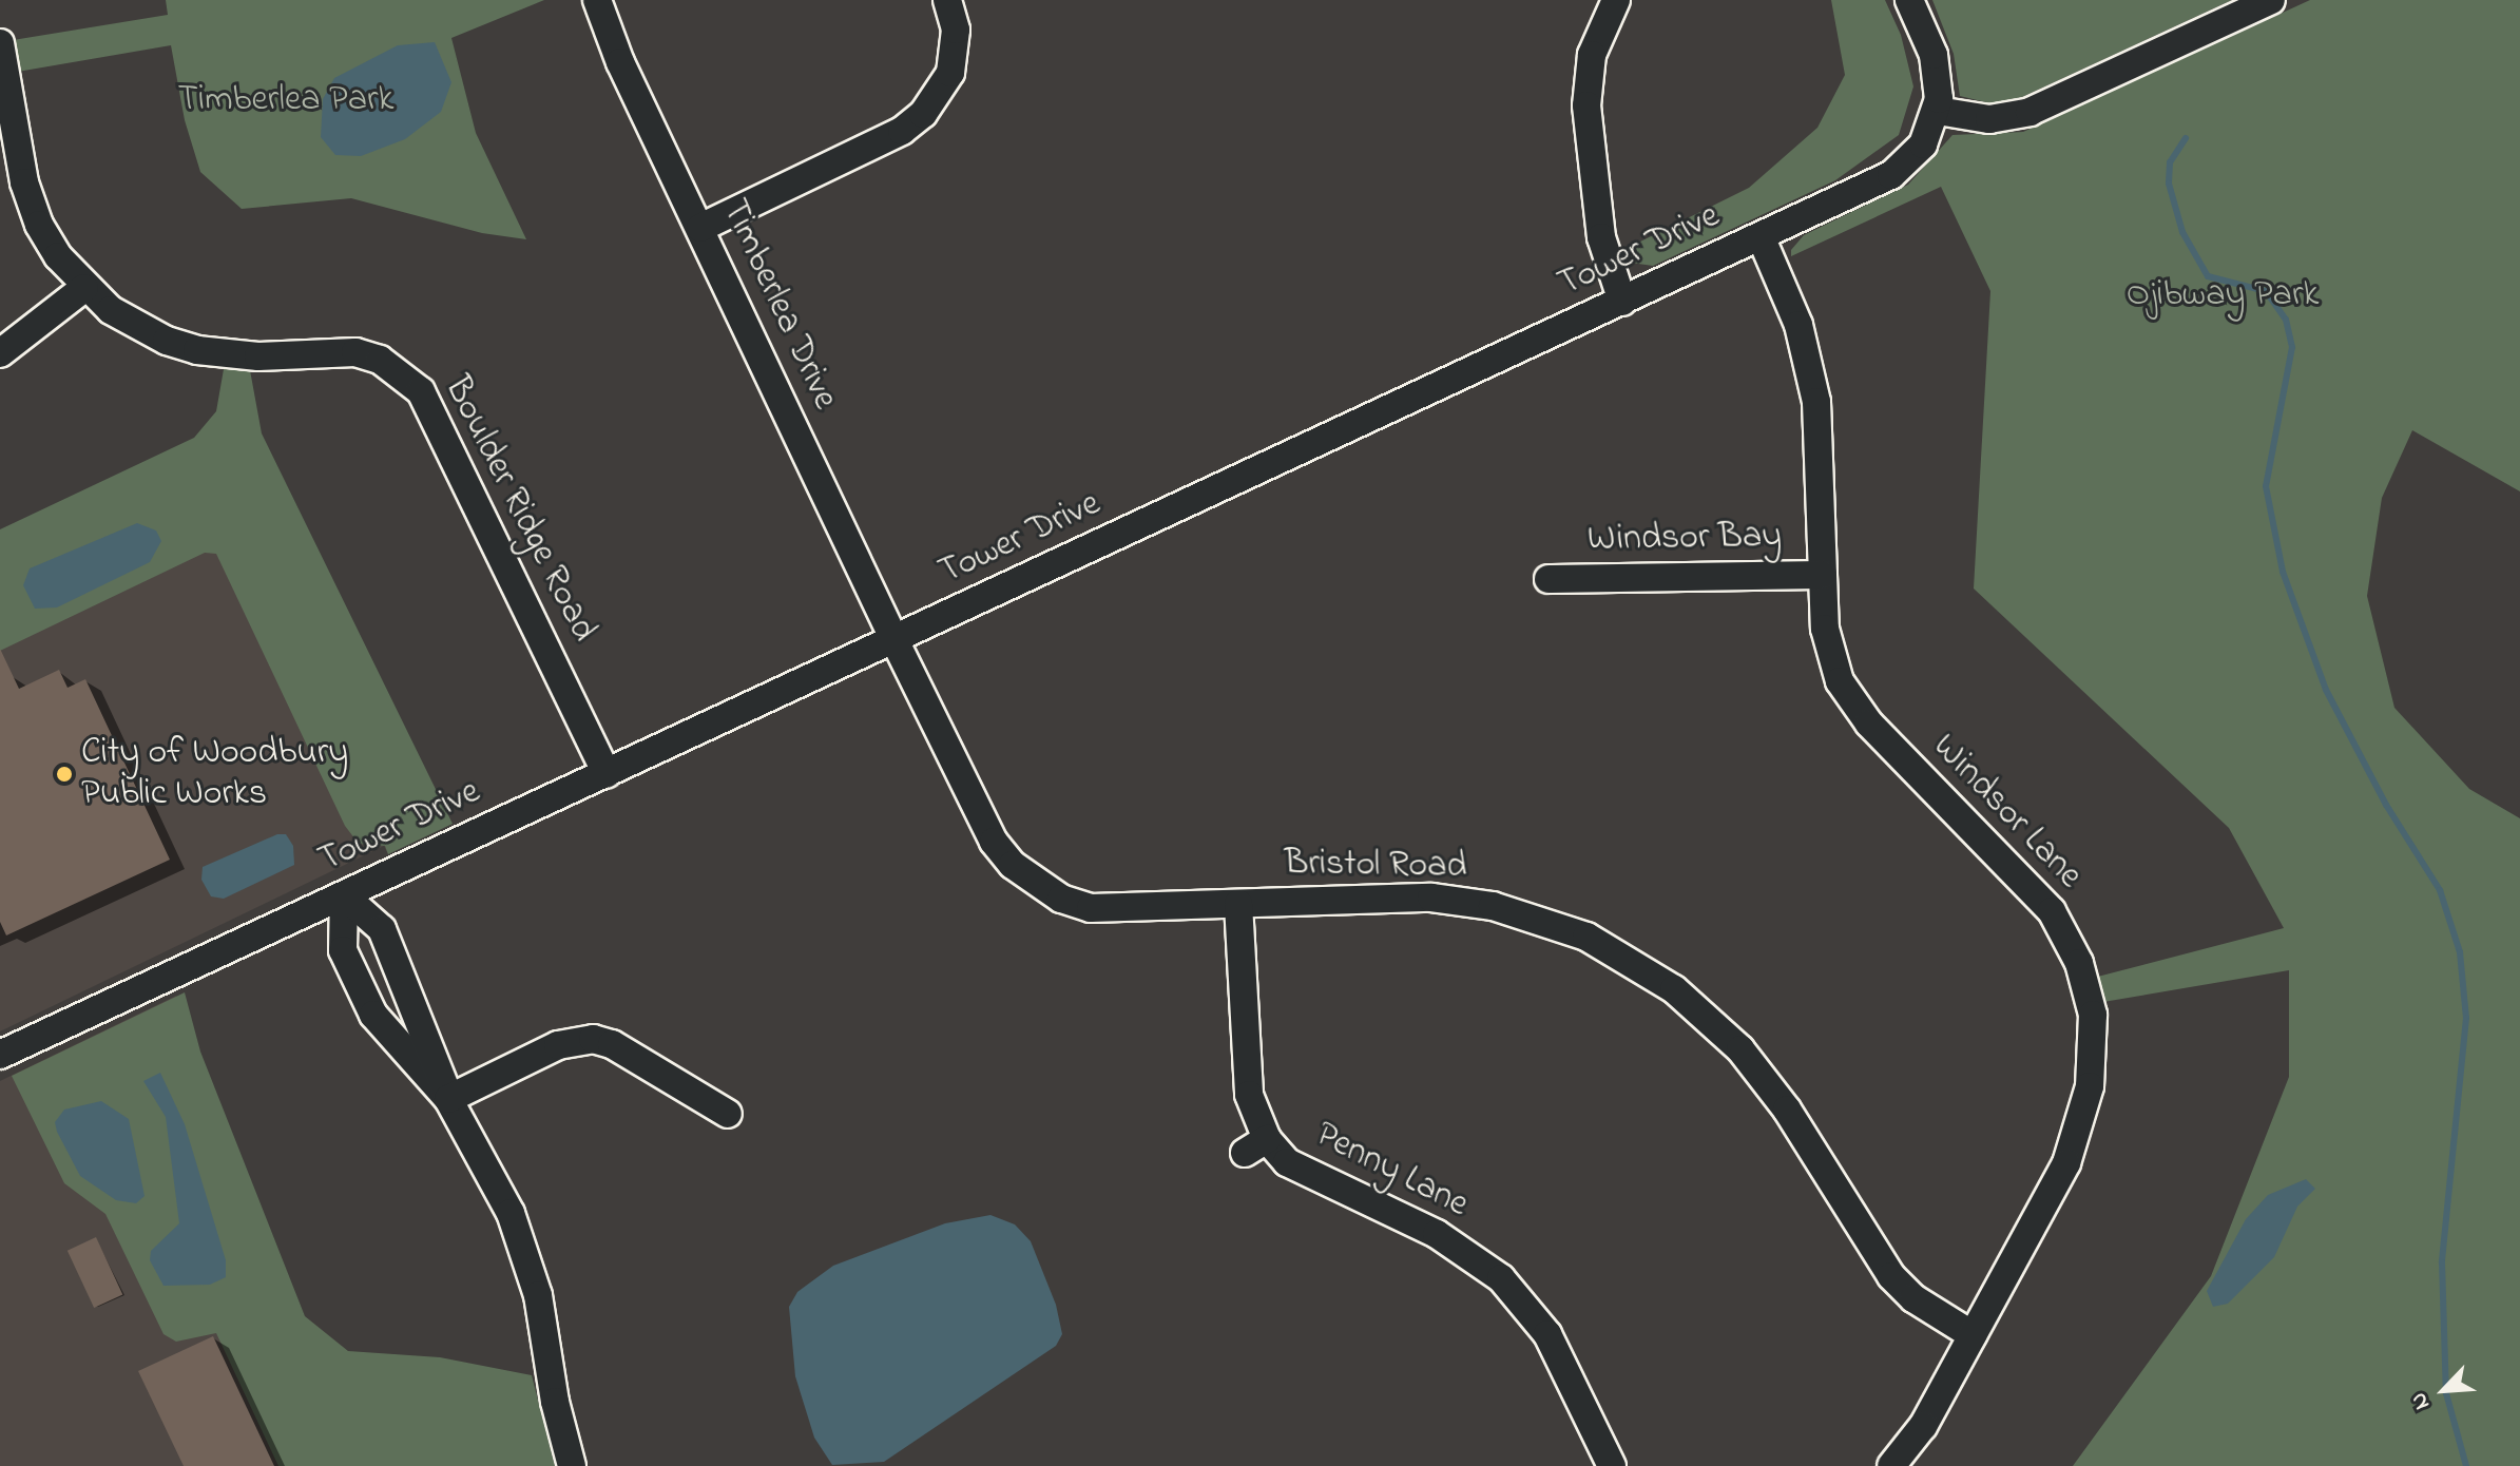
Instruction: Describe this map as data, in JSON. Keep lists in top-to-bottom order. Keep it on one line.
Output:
{"streets":{"street":["Tower Drive","Timberlea Drive","Boulder Ridge Road","Windsor Bay","Windsor Lane","Bristol Road","Penny Lane"]},"crossings":[["Tower Drive","Timberlea Drive"],["Tower Drive","Boulder Ridge Road"],["Tower Drive","Windsor Lane"],["Tower Drive","Bristol Road"],["Timberlea Drive","Bristol Road"],["Windsor Bay","Windsor Lane"],["Windsor Lane","Bristol Road"],["Bristol Road","Penny Lane"]],"parks":["Timberlea Park","Ojibway Park"],"places":["City of Woodbury Public Works"],"north":"bottom left"}
